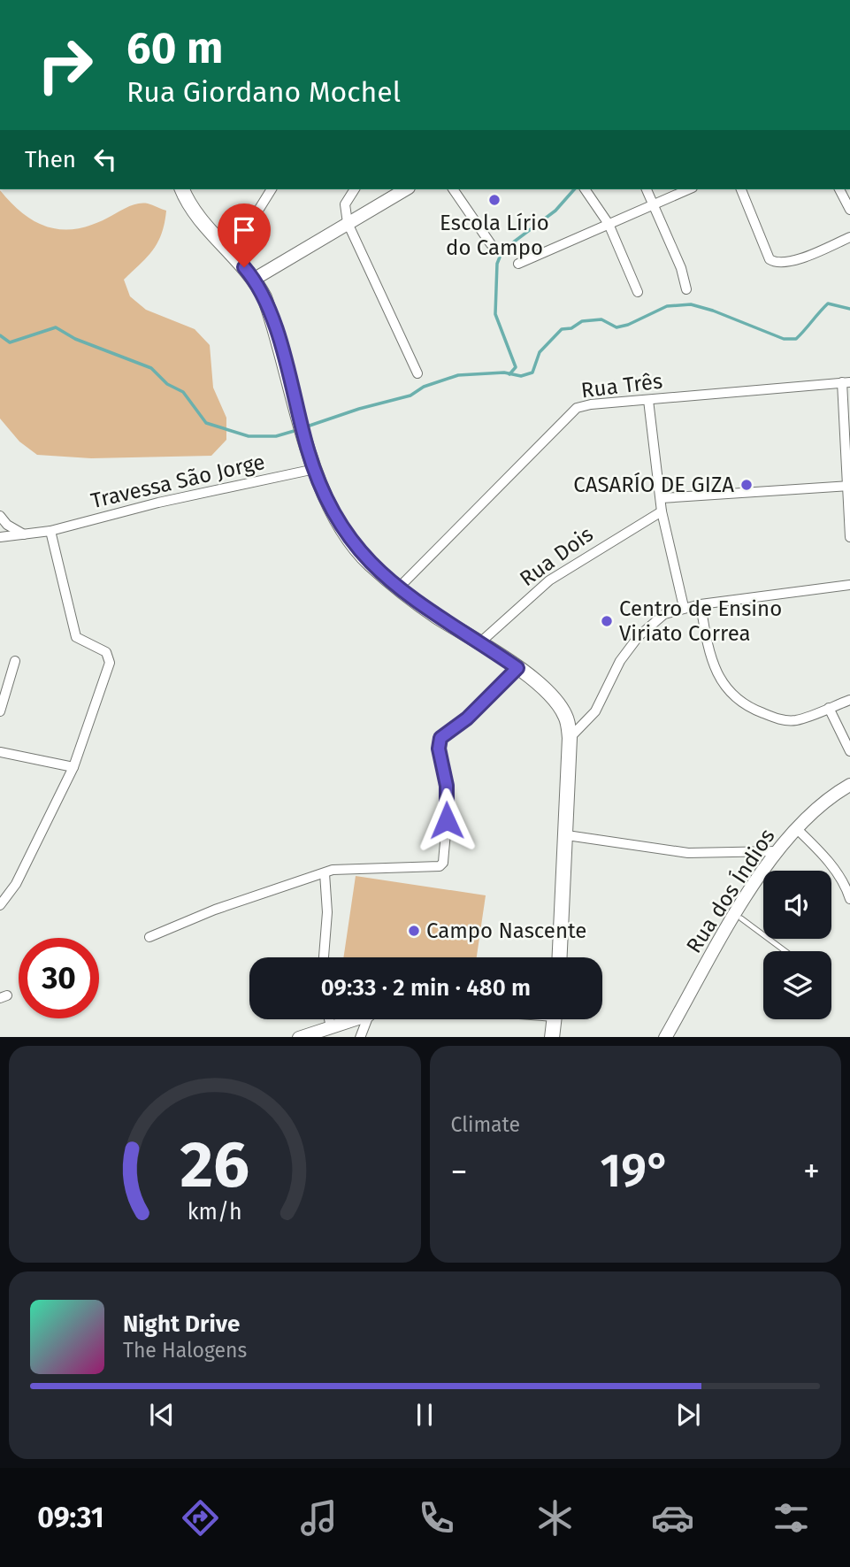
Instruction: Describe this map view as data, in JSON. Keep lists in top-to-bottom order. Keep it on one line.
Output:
{"streets":{"street":["Rua Três","Travessa São Jorge","Rua Dois","Rua dos Índios"]},"places":["Escola Lírio do Campo","CASARÍO DE GIZA","Centro de Ensino Viriato Correa","Campo Nascente"],"page":{"turn":["60 m","Rua Giordano Mochel"],"then":"Then","limit":"30","trip":"09:33 · 2 min · 480 m","tile":"Climate","heat":["−","19°","+"],"song":["Night Drive","The Halogens"],"tabs":"09:31","gauge":["26","km/h"]}}
